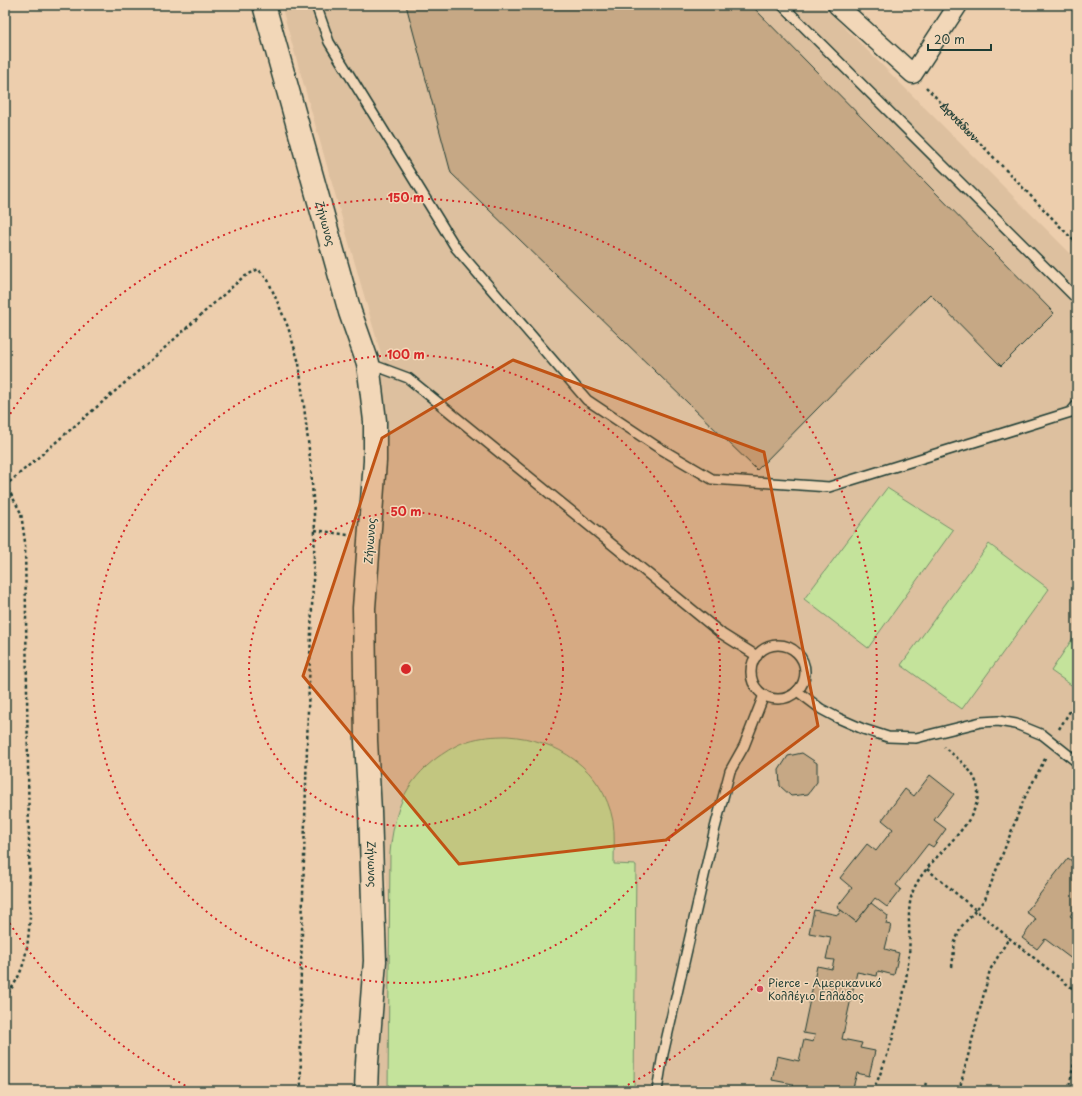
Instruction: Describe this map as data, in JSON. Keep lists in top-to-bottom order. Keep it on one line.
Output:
{"streets":{"street":["Ζήνωνος"],"path":["Δρυάδων"]},"places":["Pierce - Αμερικανικό Κολλέγιο Ελλάδος"],"scale_bar":"20 m","rings":["150 m","100 m","50 m"]}
